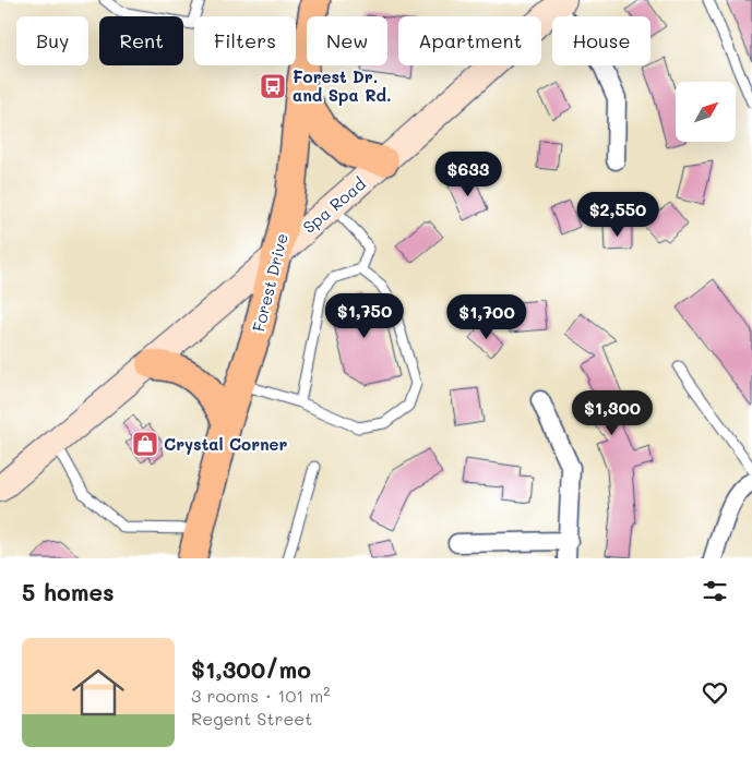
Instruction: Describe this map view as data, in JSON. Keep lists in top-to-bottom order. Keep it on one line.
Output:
{"streets":{"main road":["Spa Road","Forest Drive"]},"crossings":[["Spa Road","Forest Drive"]],"places":{"bus stop":["Forest Dr. and Spa Rd."],"shop":["Crystal Corner"]},"north":"top right","page":{"chip":["Buy","Rent","Filters","New","Apartment","House"],"price":["$633","$2,550","$1,750","$1,700","$1,300"],"heading":"5 homes","list":[{"name":"$1,300/mo","note":"3 rooms · 101 m² · Regent Street"}]}}
